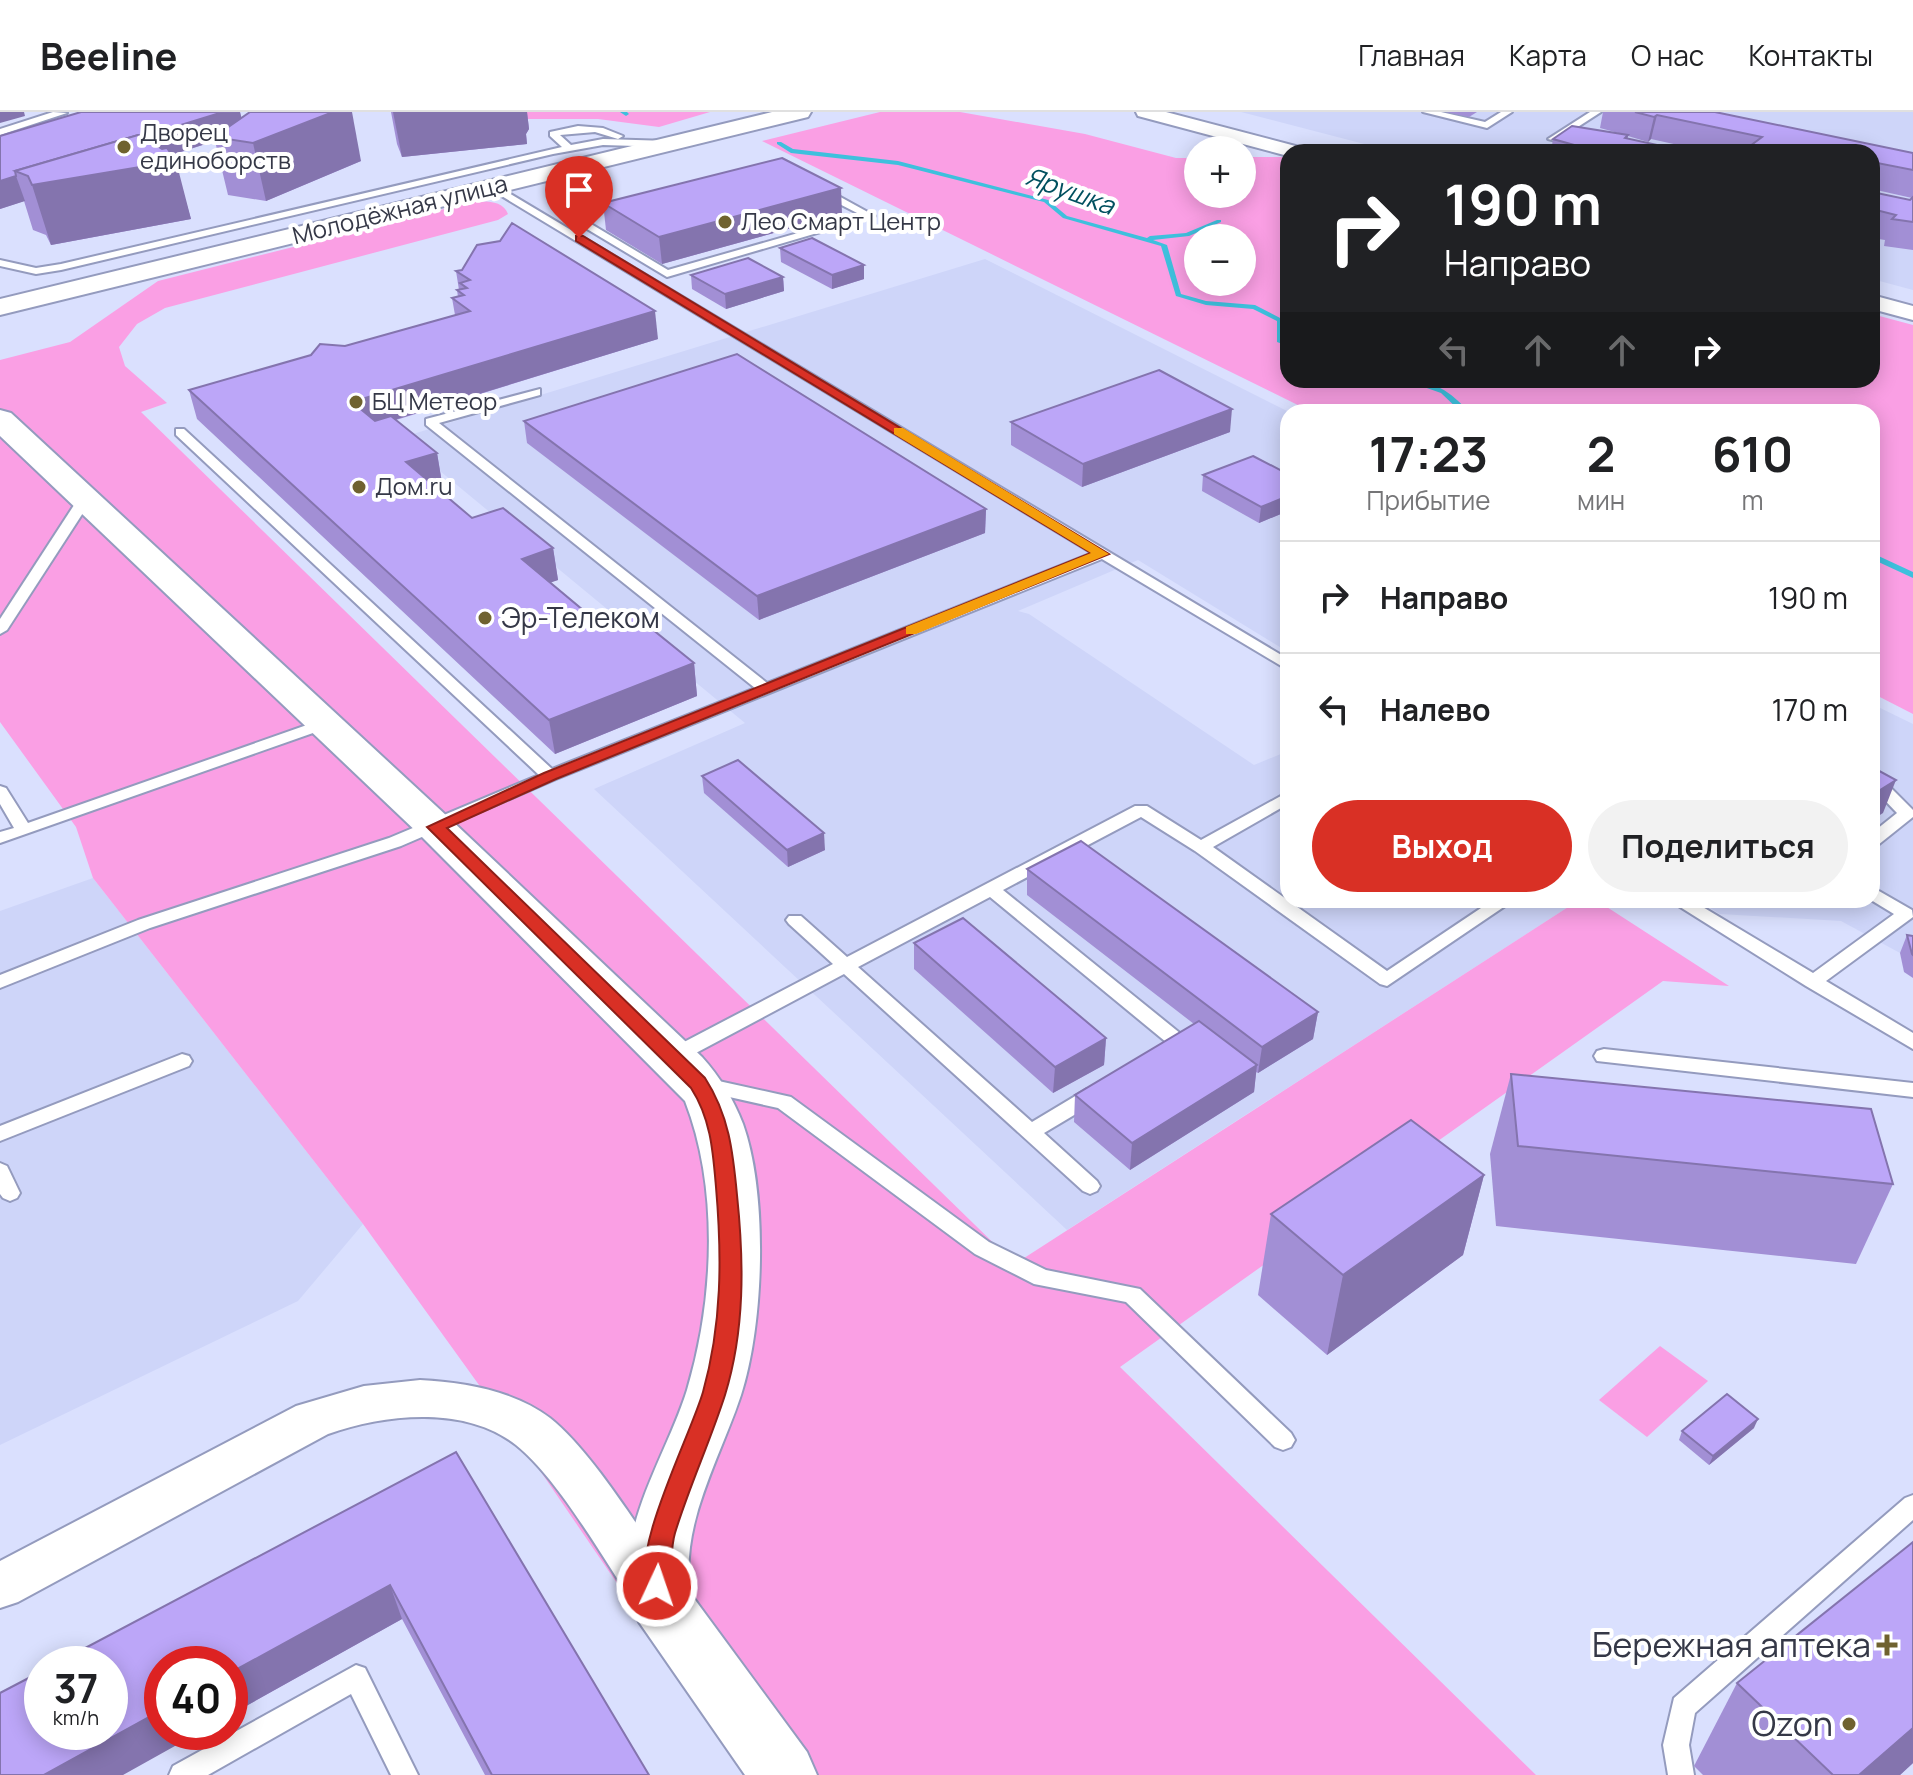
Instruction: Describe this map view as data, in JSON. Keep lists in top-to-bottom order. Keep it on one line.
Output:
{"streets":{"street":["Молодёжная улица"]},"water":["Ярушка"],"places":{"other":["Дворец единоборств","Лео Смарт Центр","БЦ Метеор","Дом.ru","Эр-Телеком","Ozon"],"health":["Бережная аптека"]},"page":{"header":"Beeline","nav":["Главная","Карта","О нас","Контакты"],"map_buttons":["+","−"],"turn":["190 m","Направо"],"eta":["17:23","Прибытие","2","мин","610","m"],"list":[{"name":"Направо","value":"190 m"},{"name":"Налево","value":"170 m"}],"buttons":["Выход","Поделиться"],"speed":"37 km/h","limit":"40"}}
